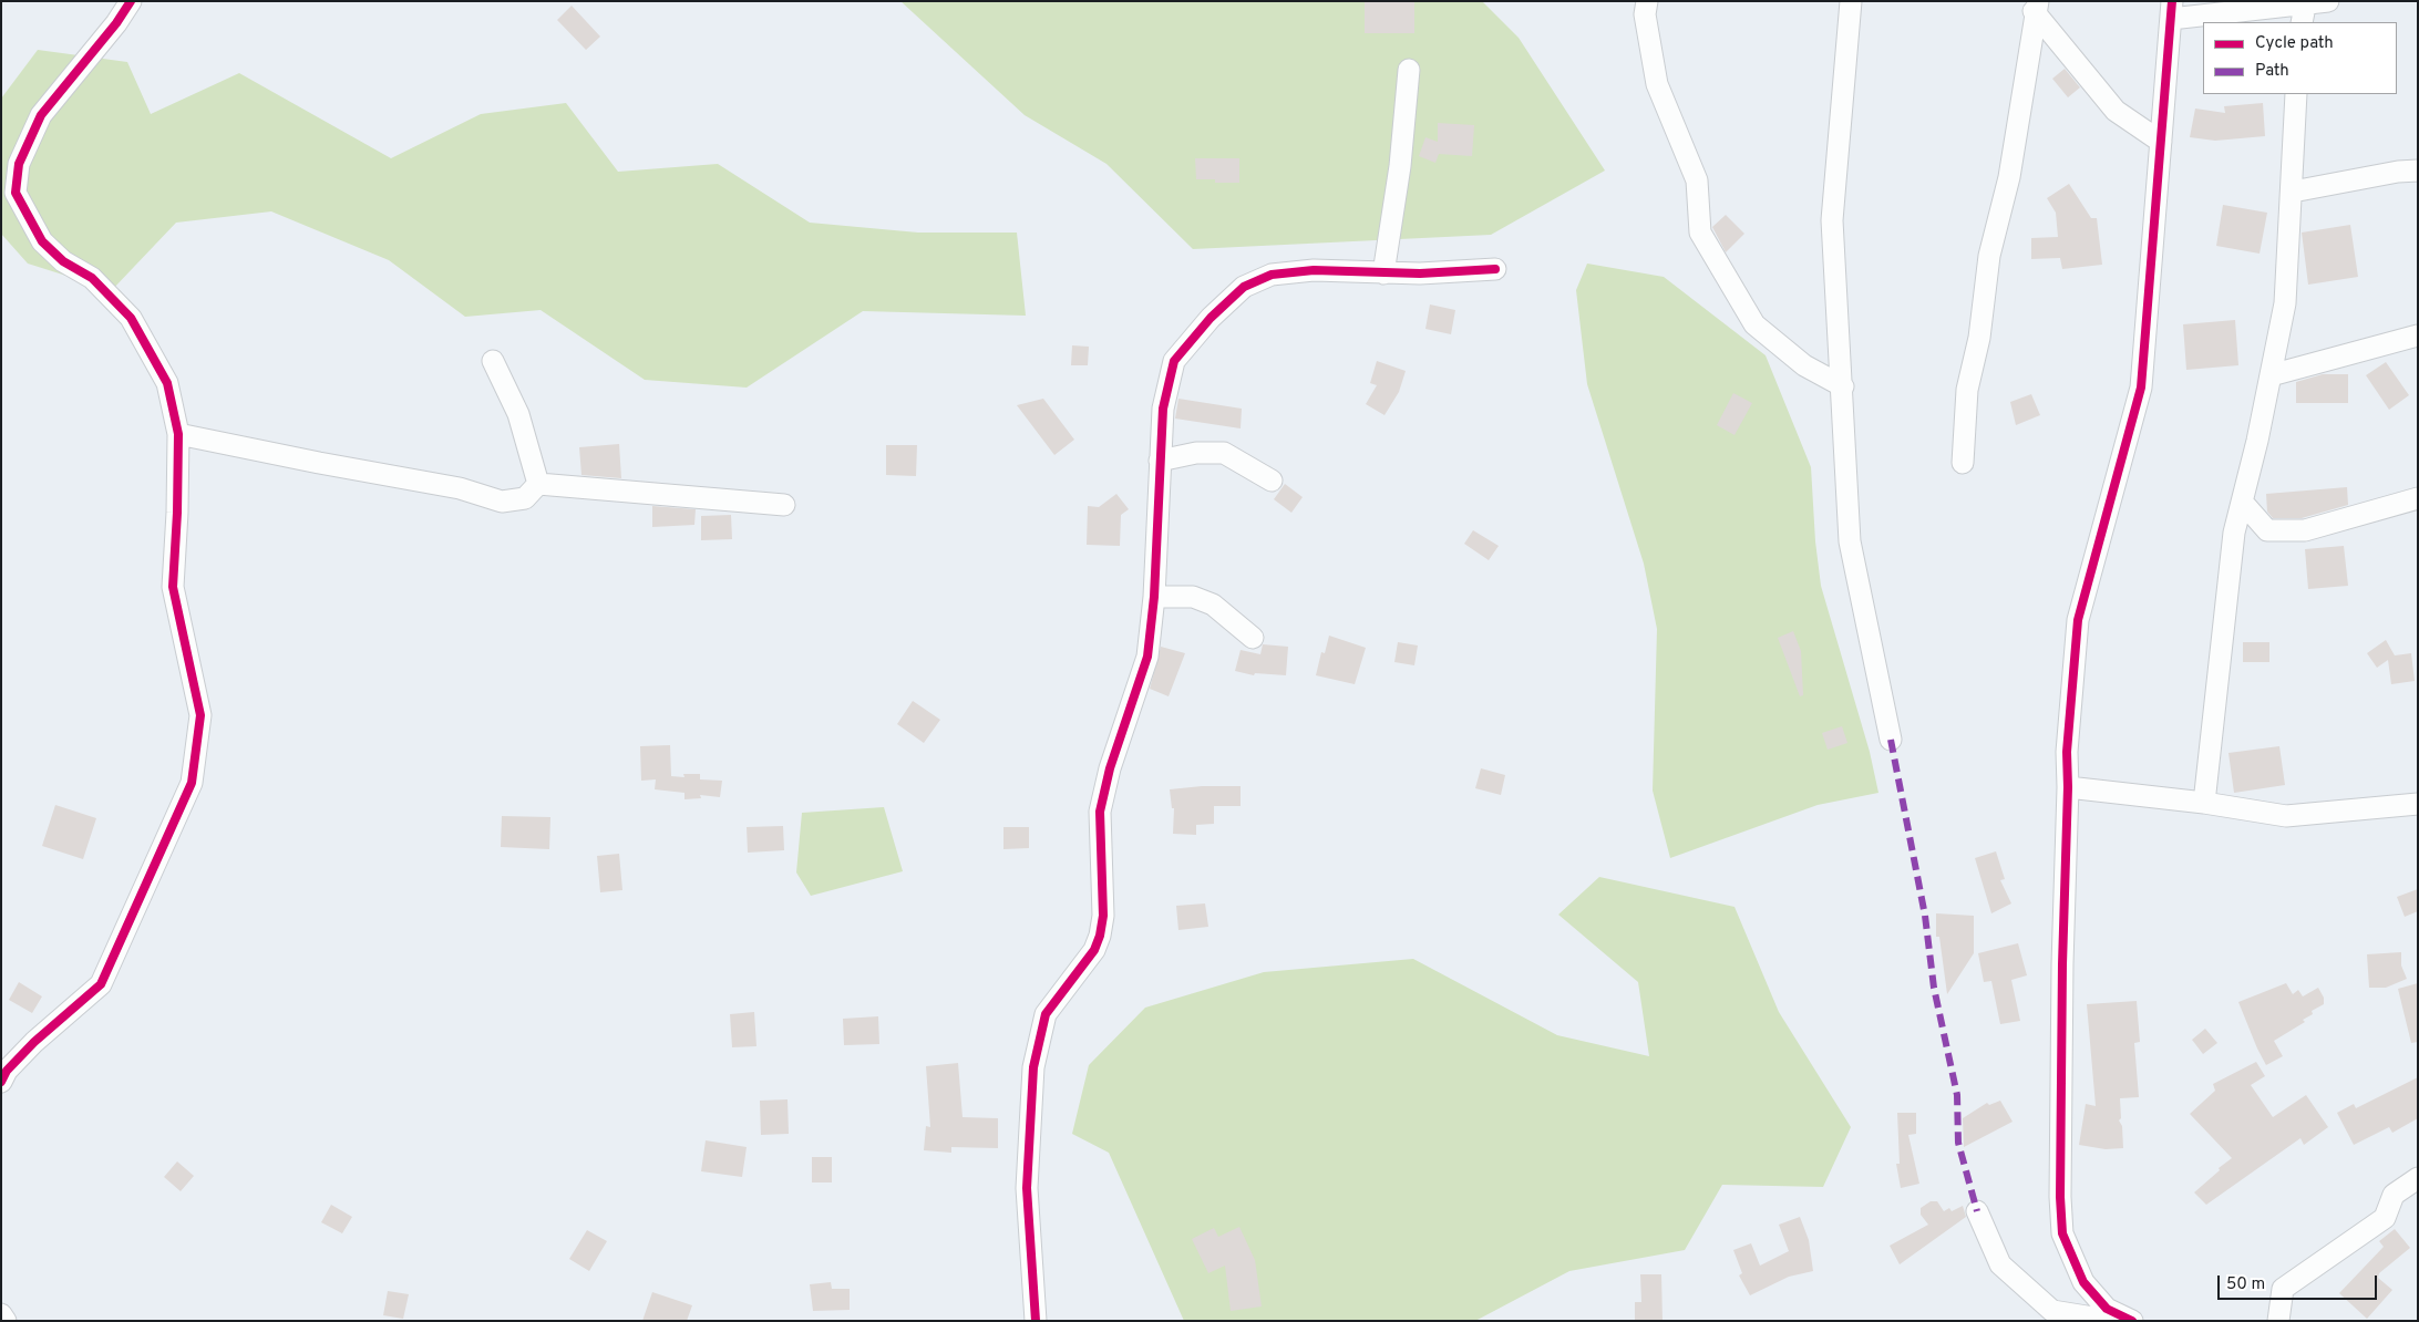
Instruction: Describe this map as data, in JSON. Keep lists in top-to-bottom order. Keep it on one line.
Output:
{"legend":["Cycle path","Path"],"scale_bar":"50 m"}
